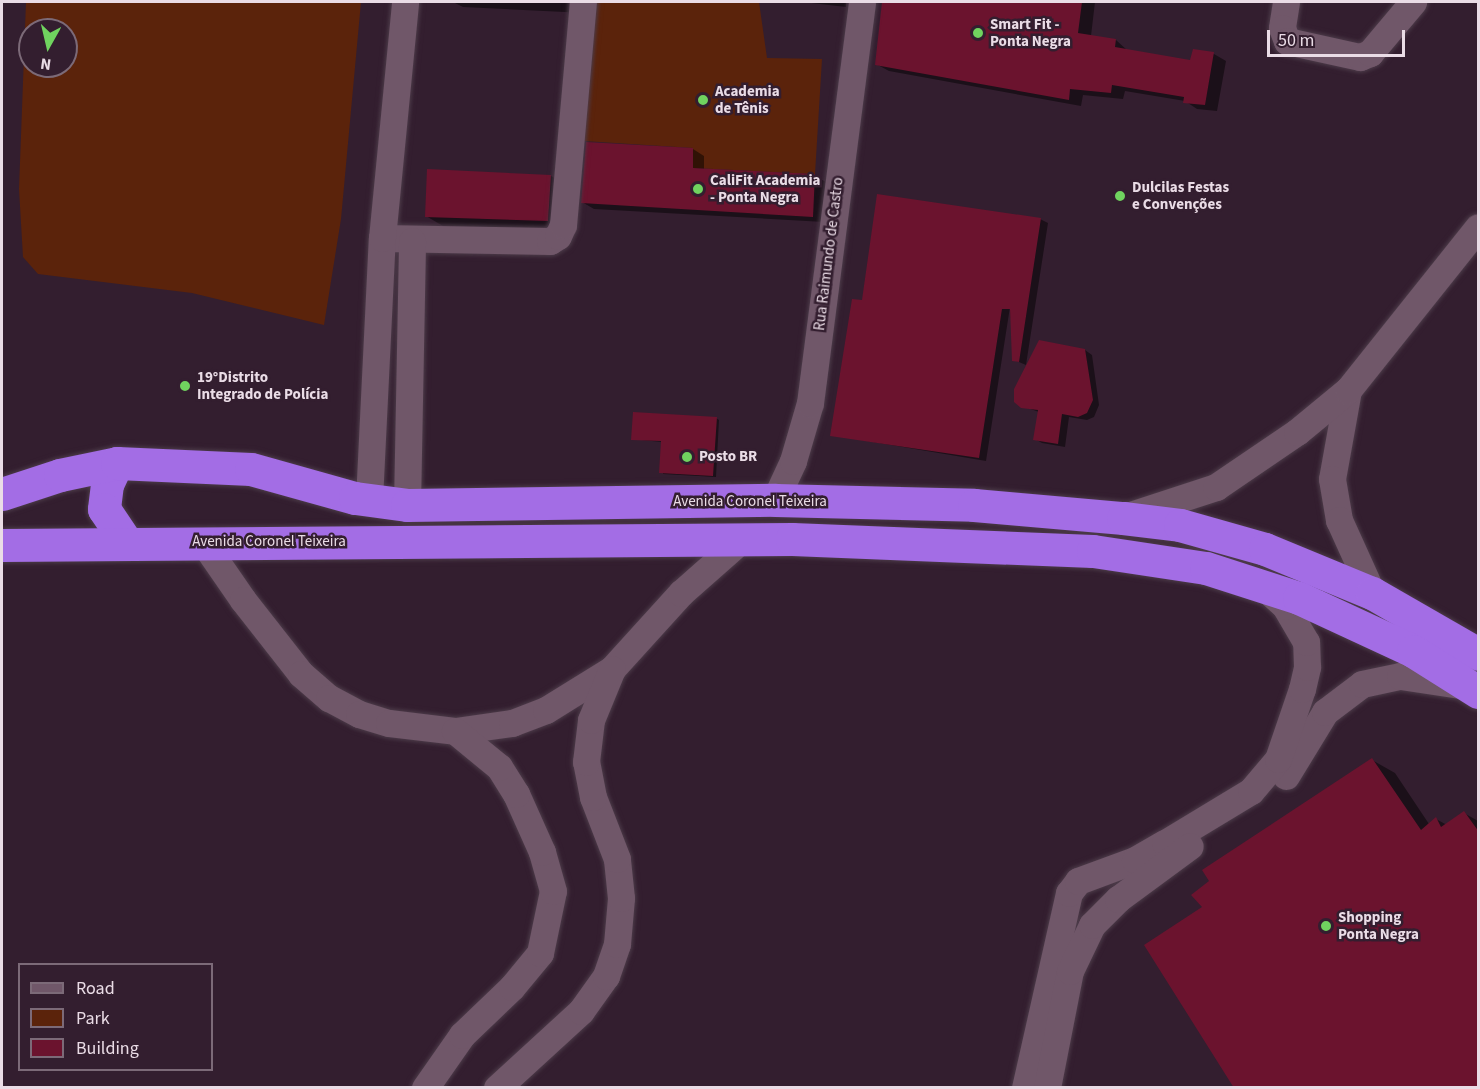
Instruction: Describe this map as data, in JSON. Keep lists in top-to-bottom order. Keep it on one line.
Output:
{"streets":{"highway":["Avenida Coronel Teixeira"],"street":["Rua Raimundo de Castro"]},"crossings":[["Rua Raimundo de Castro","Avenida Coronel Teixeira"]],"places":["Smart Fit - Ponta Negra","Academia de Tênis","CaliFit Academia - Ponta Negra","Dulcilas Festas e Convenções","19°Distrito Integrado de Polícia","Posto BR","Shopping Ponta Negra"],"legend":["Road","Park","Building"],"scale_bar":"50 m","north":"bottom"}
